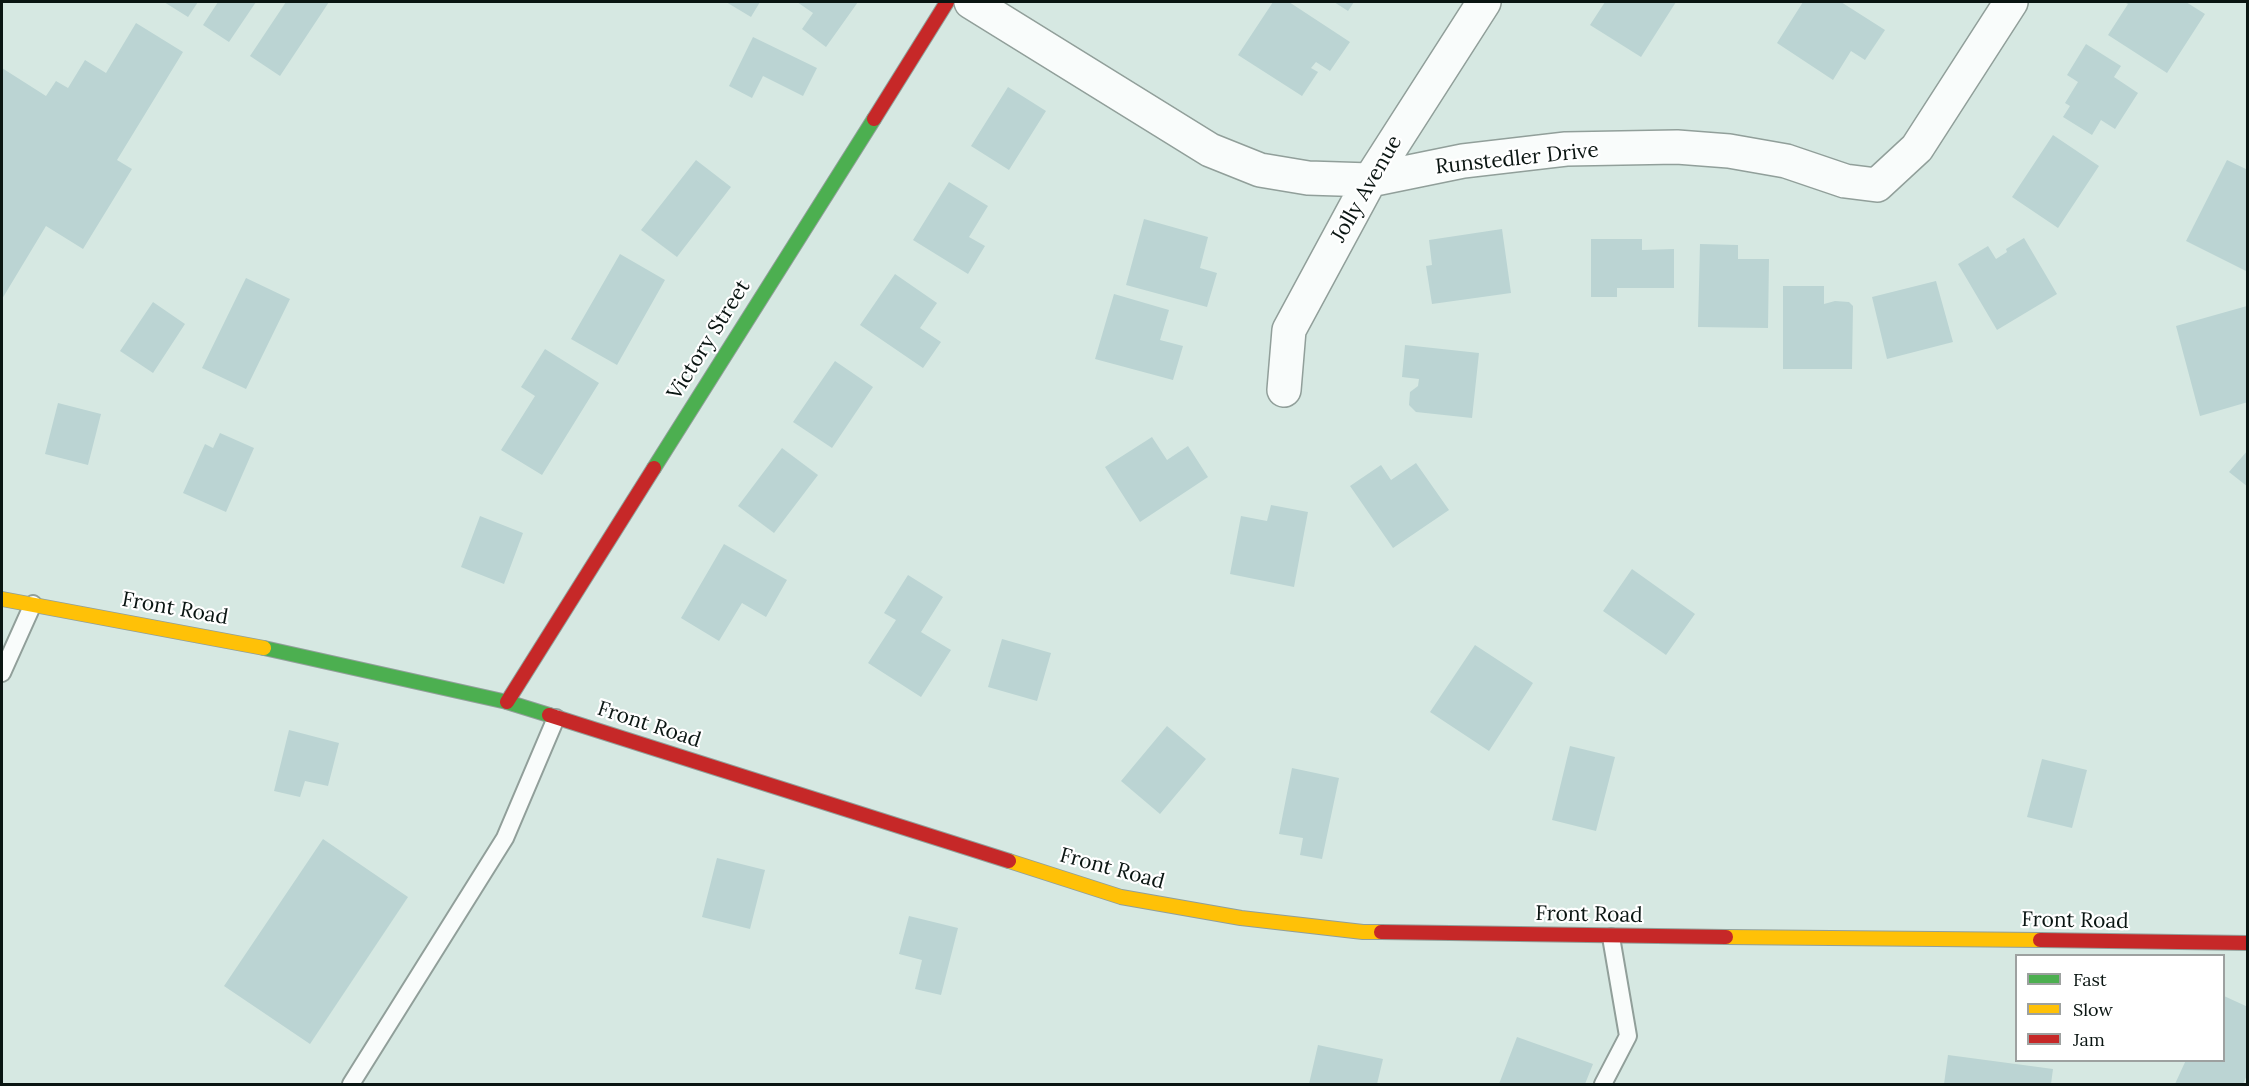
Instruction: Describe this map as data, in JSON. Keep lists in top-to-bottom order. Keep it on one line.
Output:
{"streets":{"main road":["Victory Street","Front Road"],"street":["Runstedler Drive","Jolly Avenue"]},"crossings":[["Runstedler Drive","Jolly Avenue"],["Victory Street","Front Road"]],"legend":["Fast","Slow","Jam"]}
